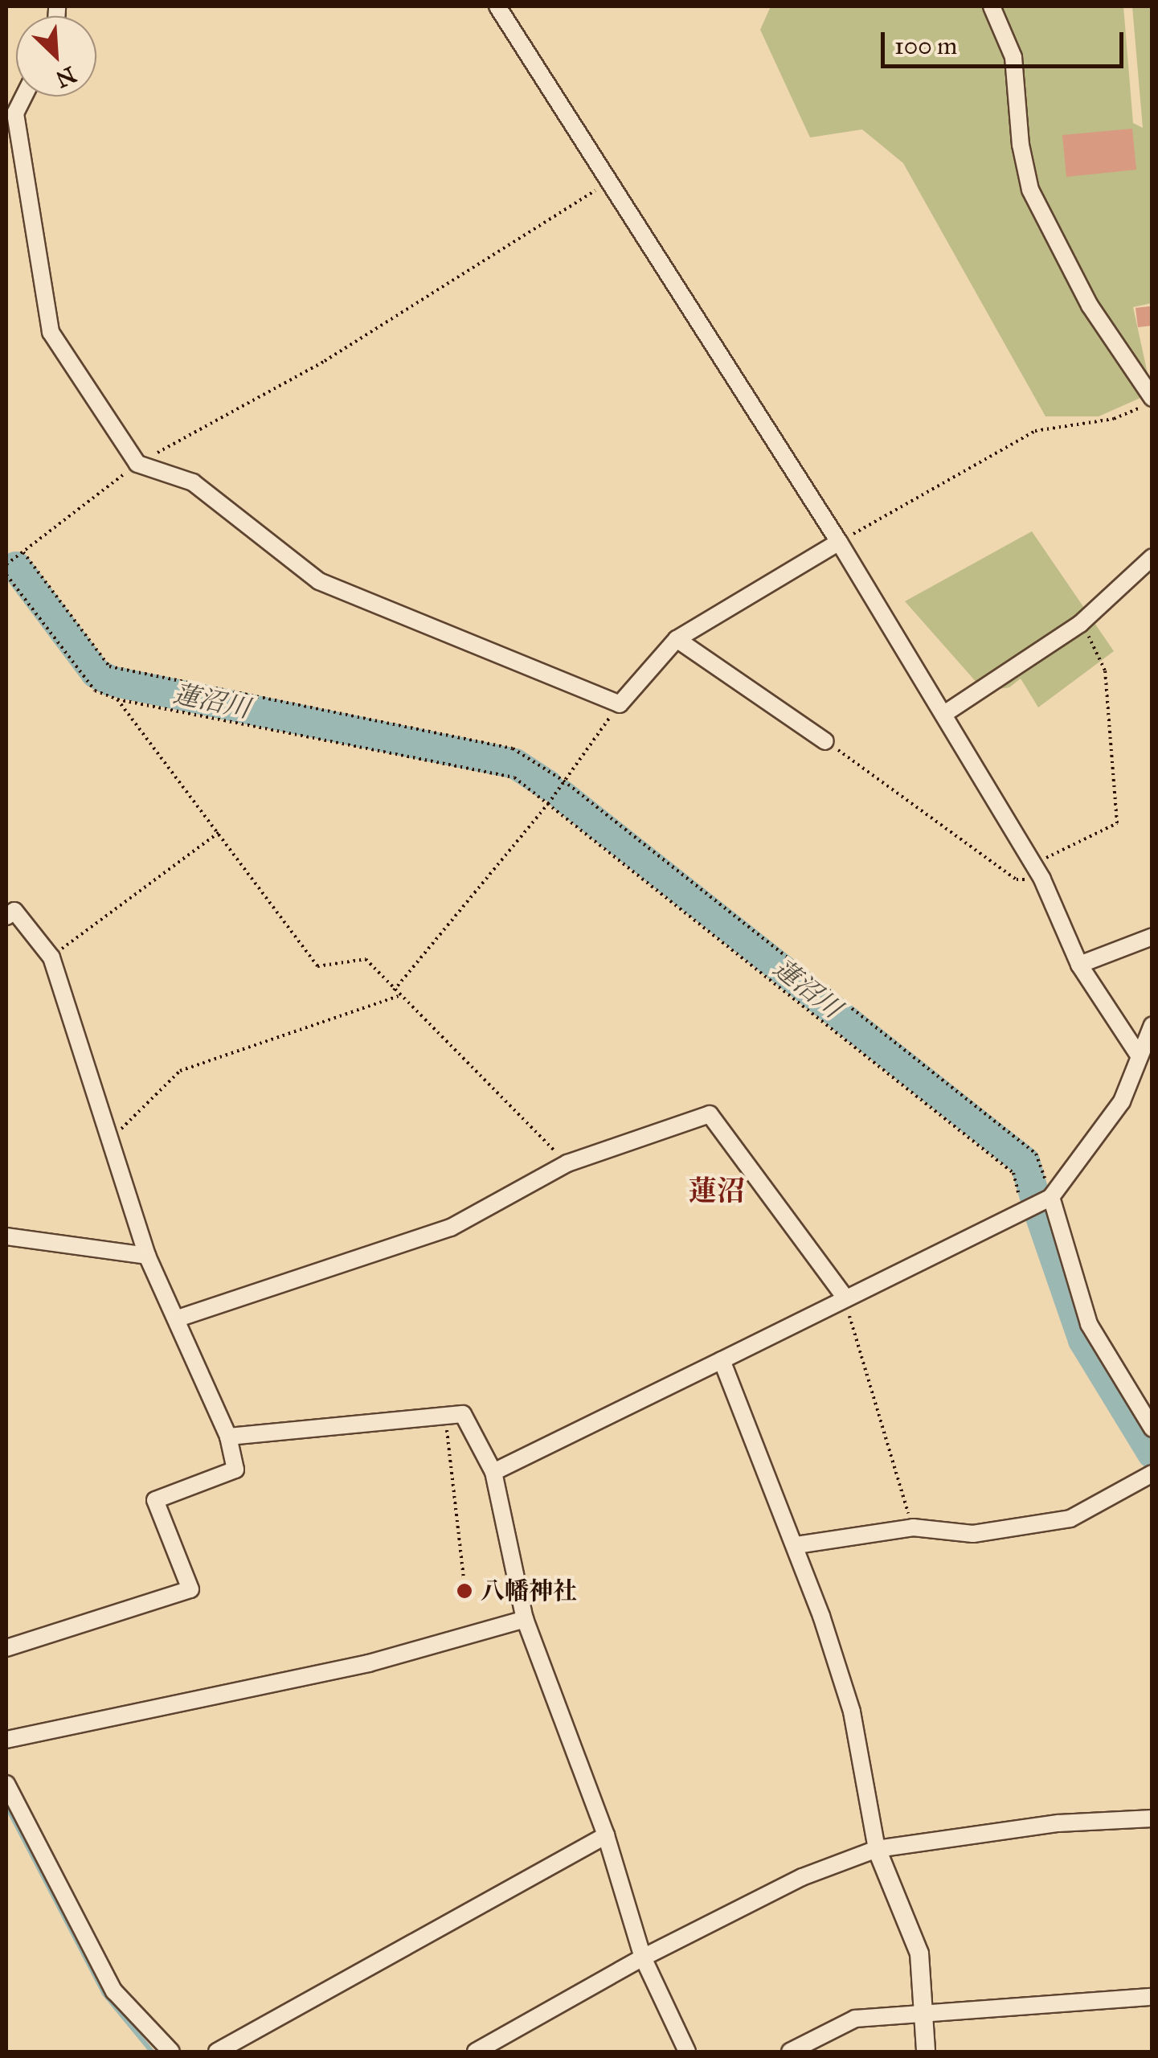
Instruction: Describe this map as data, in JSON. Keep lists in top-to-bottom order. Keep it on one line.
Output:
{"districts":["蓮沼"],"water":["蓮沼川"],"places":["八幡神社"],"scale_bar":"100 m","north":"bottom right"}
